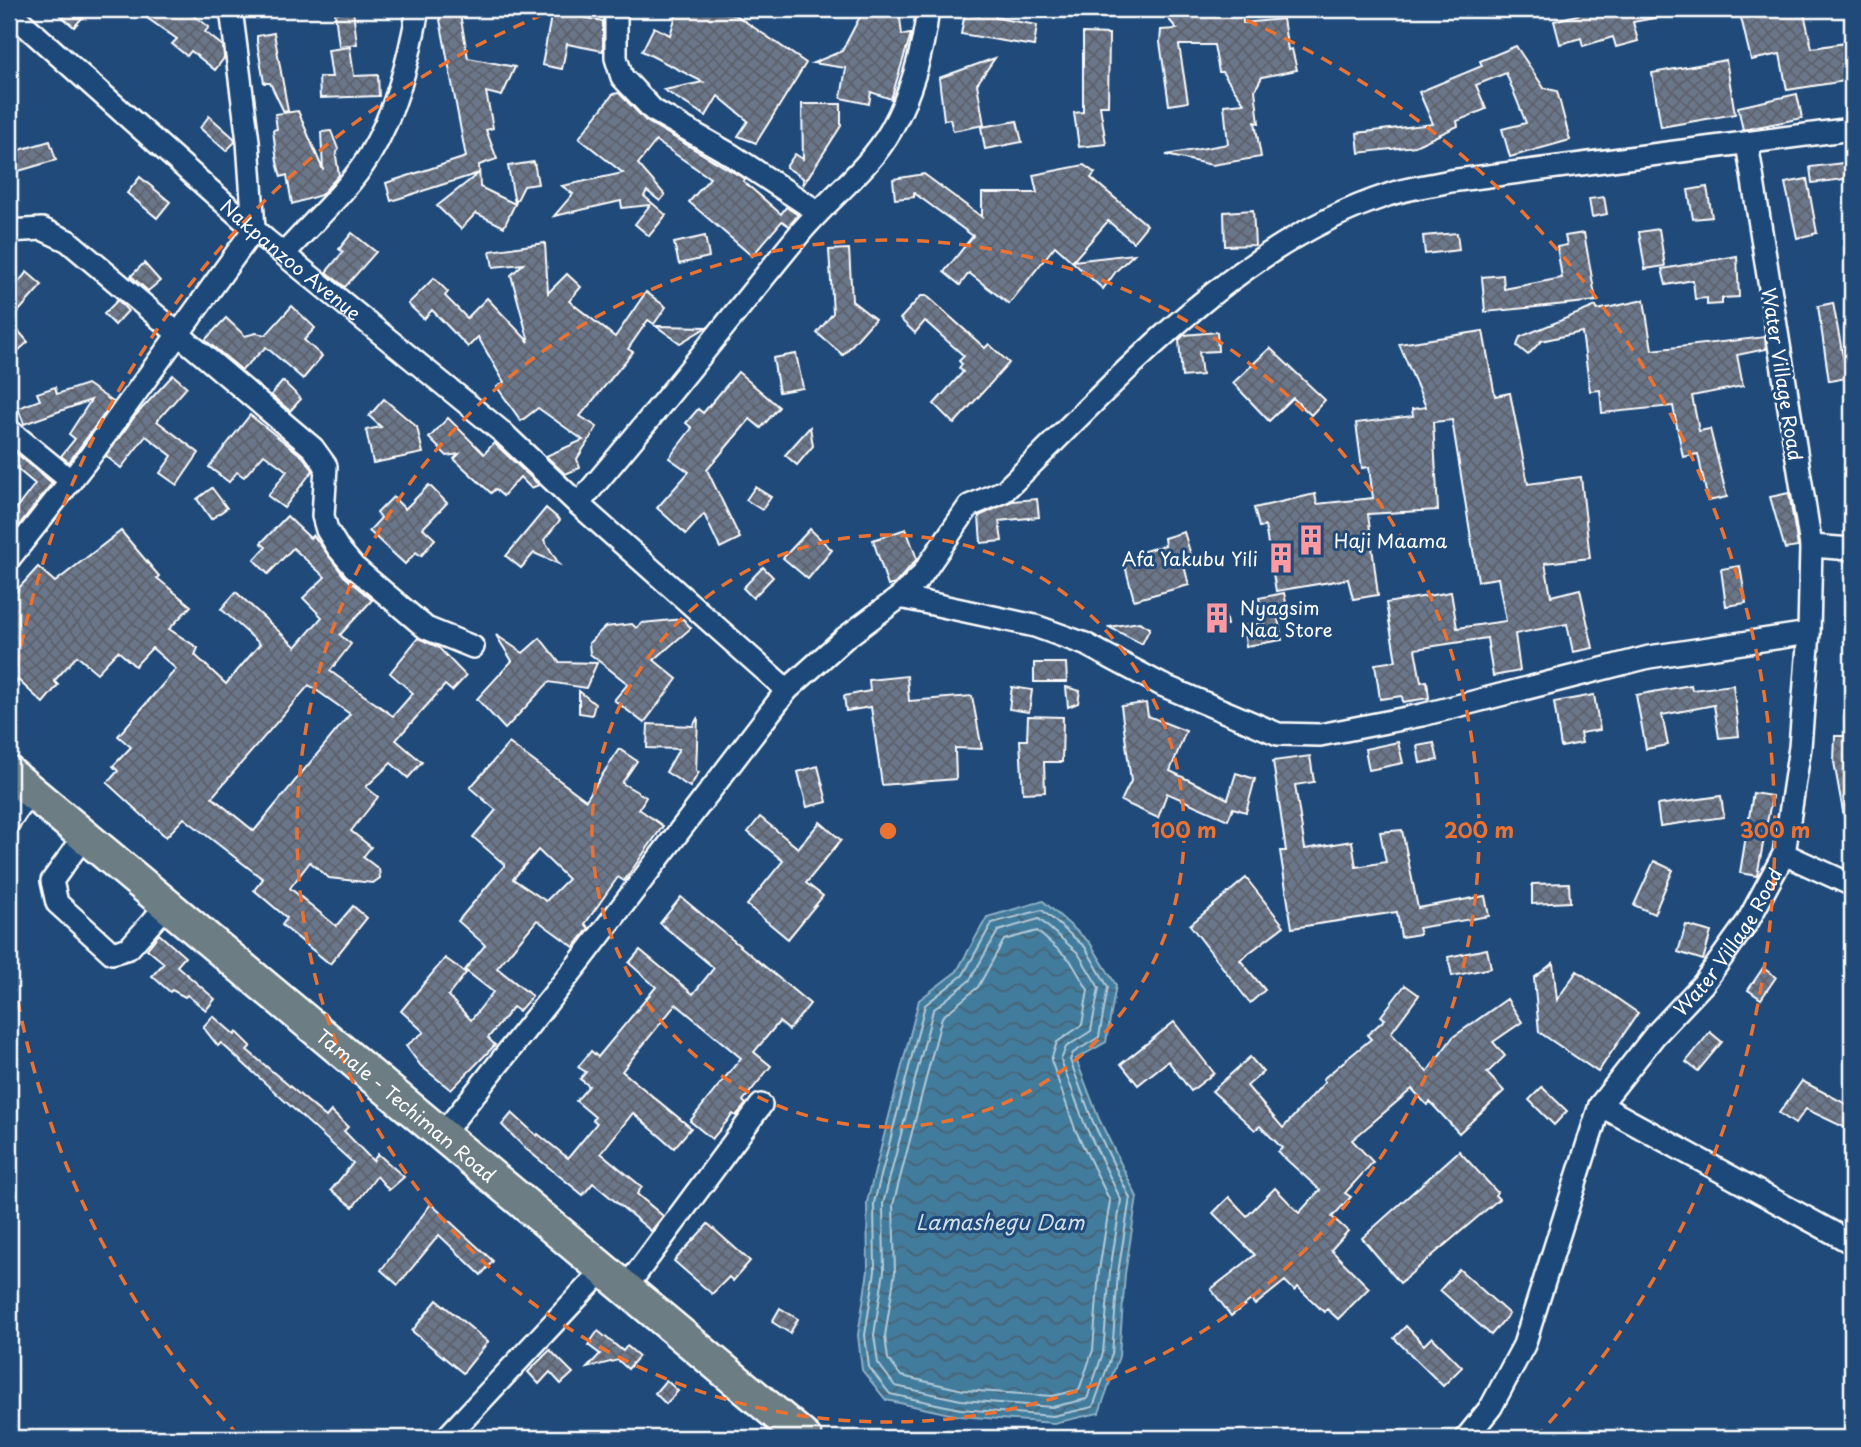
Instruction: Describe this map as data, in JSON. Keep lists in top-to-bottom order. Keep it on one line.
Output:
{"streets":{"highway":["Tamale - Techiman Road"],"street":["Nakpanzoo Avenue","Water Village Road"]},"water":["Lamashegu Dam"],"places":{"building":["Haji Maama","Afa Yakubu Yili","Nyagsim Naa Store"]},"rings":["100 m","200 m","300 m"]}
